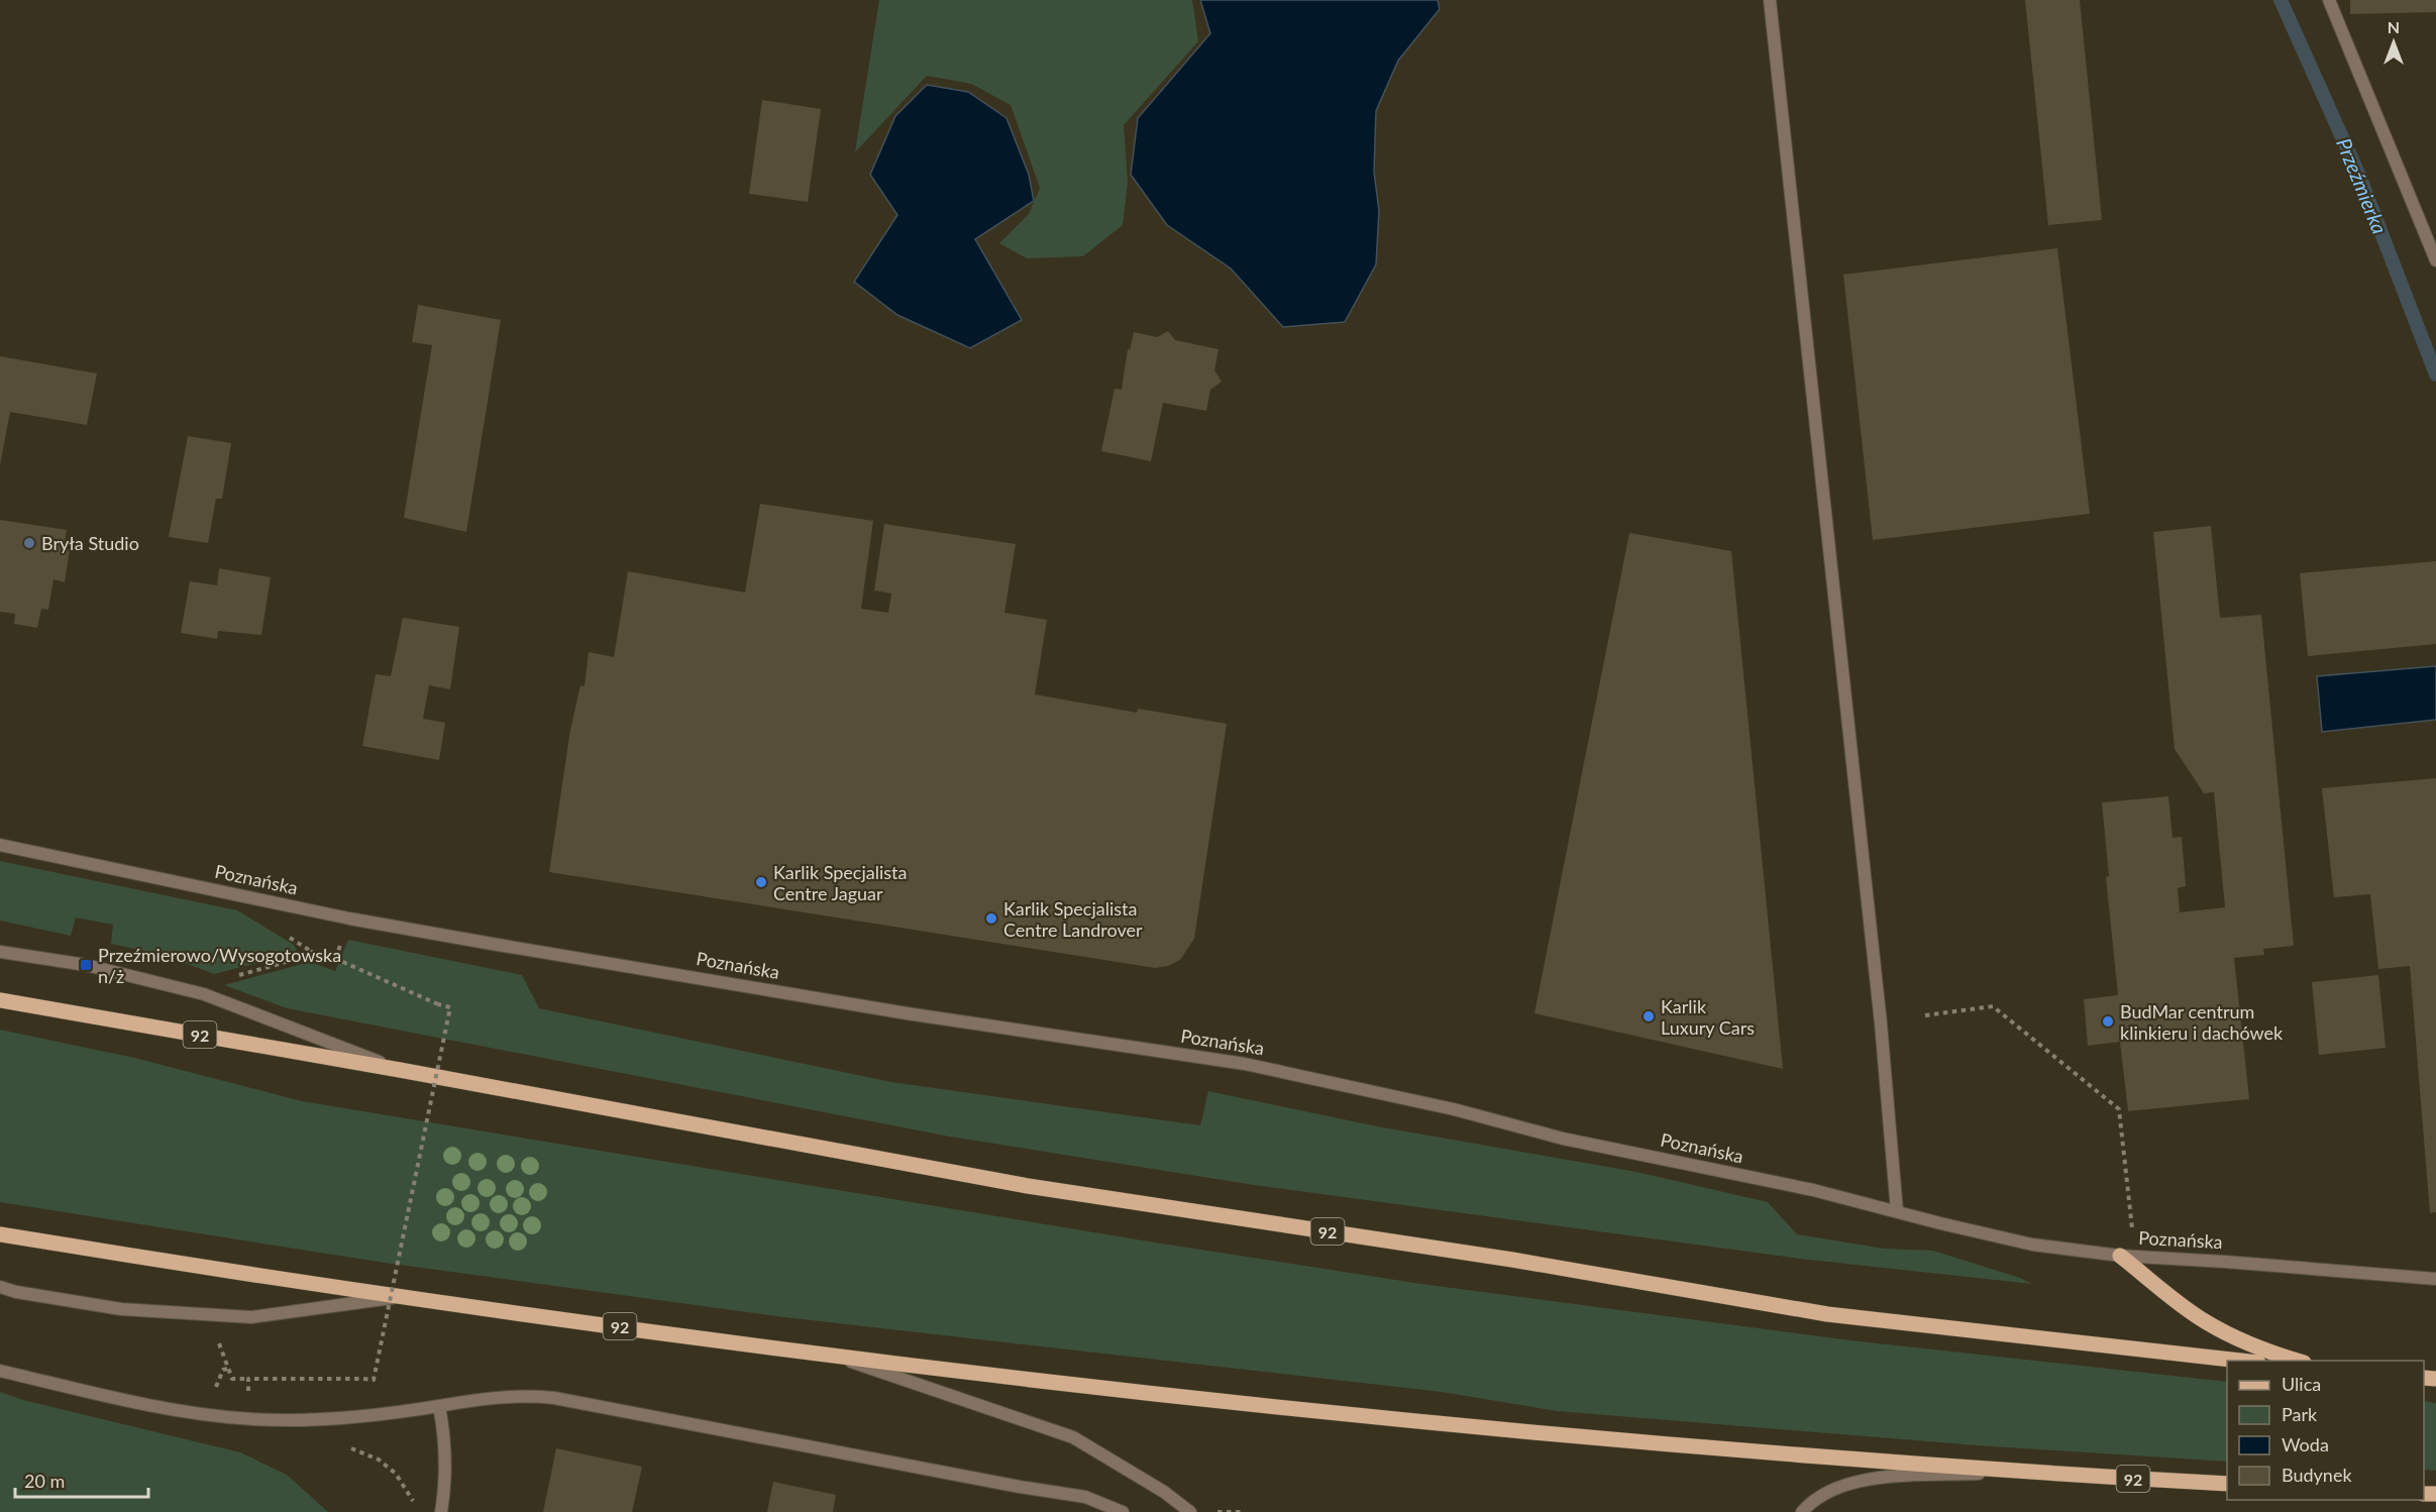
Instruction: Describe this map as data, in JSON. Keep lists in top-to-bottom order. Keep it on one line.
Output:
{"streets":{"main road":["92"],"street":["Poznańska"]},"water":["Przeźmierka"],"places":{"other":["Bryła Studio","Karlik Specjalista Centre Jaguar","Karlik Specjalista Centre Landrover","Karlik Luxury Cars","BudMar centrum klinkieru i dachówek"],"transit":["Przeźmierowo/Wysogotowska n/ż"]},"legend":["Ulica","Park","Woda","Budynek"],"scale_bar":"20 m","north":"top"}
